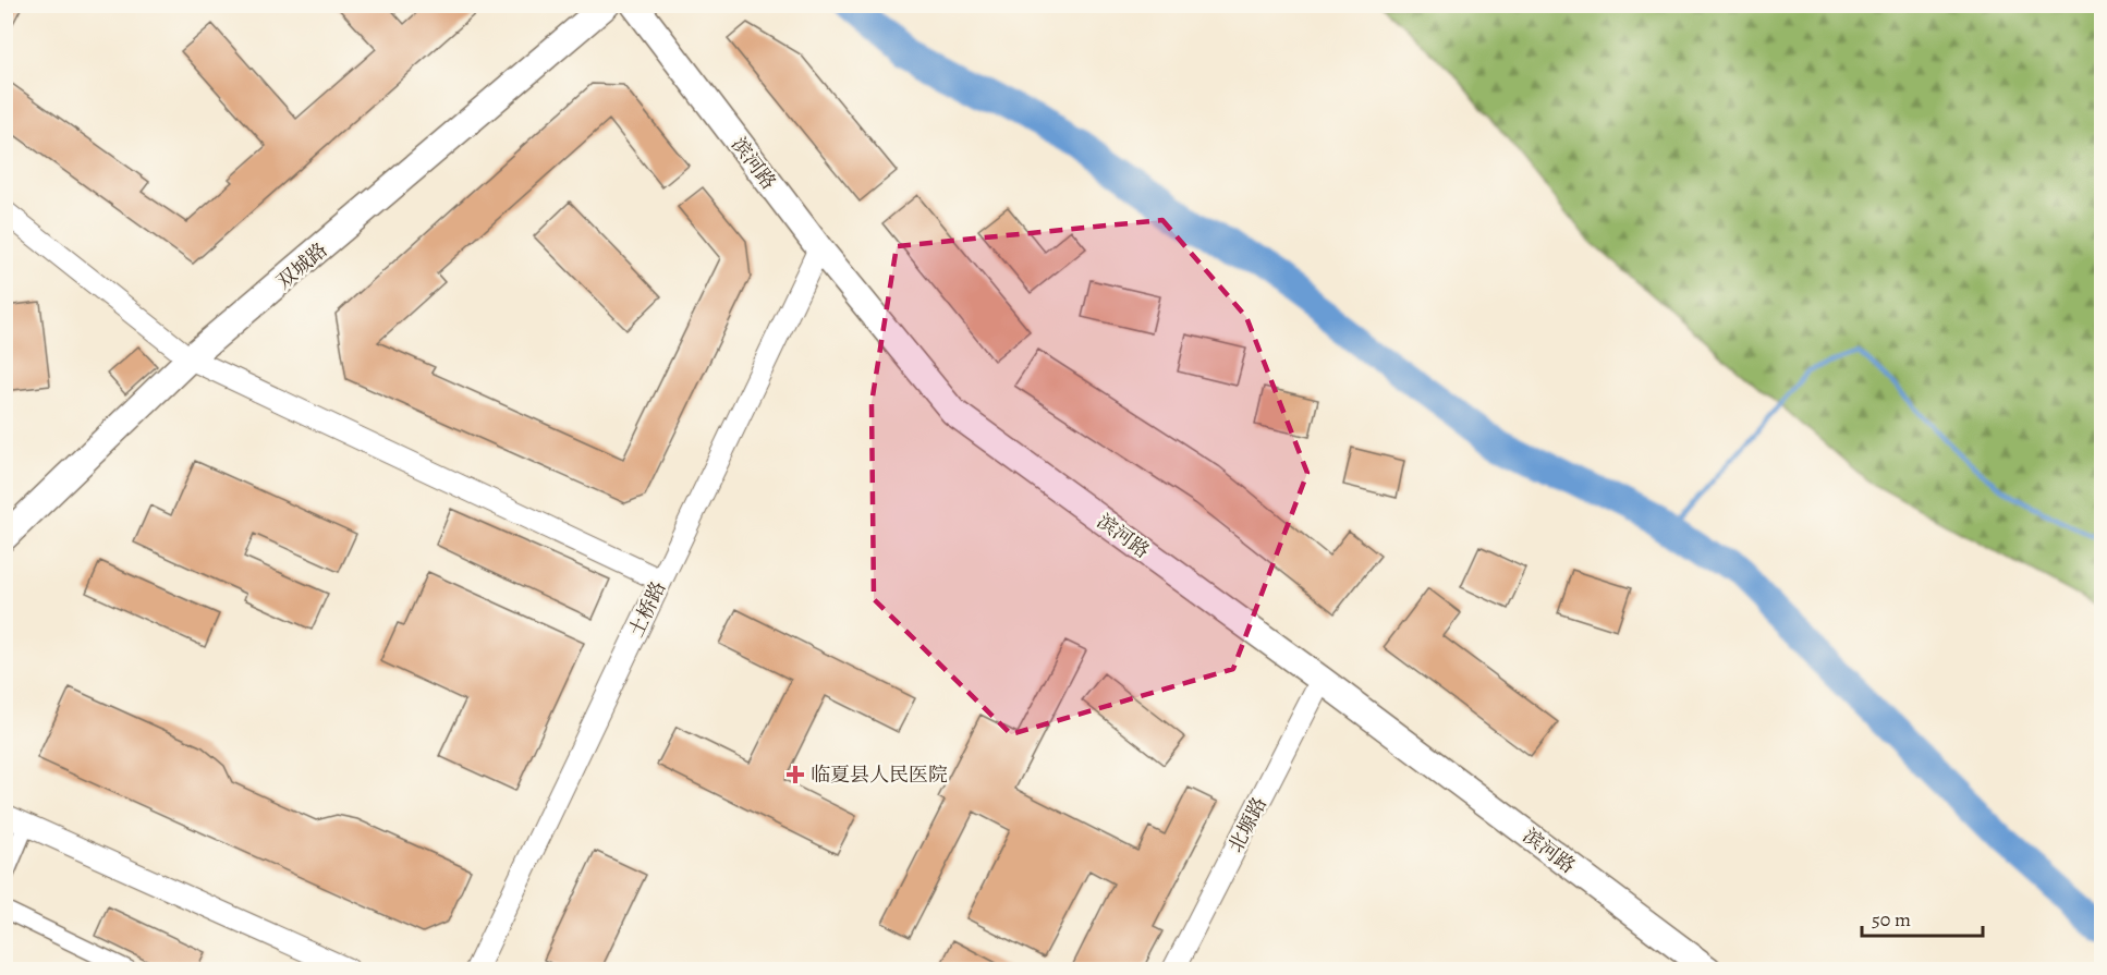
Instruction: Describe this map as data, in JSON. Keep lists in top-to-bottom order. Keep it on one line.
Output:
{"streets":{"main road":["滨河路","双城路"],"street":["土桥路","北塬路"]},"crossings":[["滨河路","土桥路"],["滨河路","北塬路"]],"places":{"health":["临夏县人民医院"]},"scale_bar":"50 m"}
